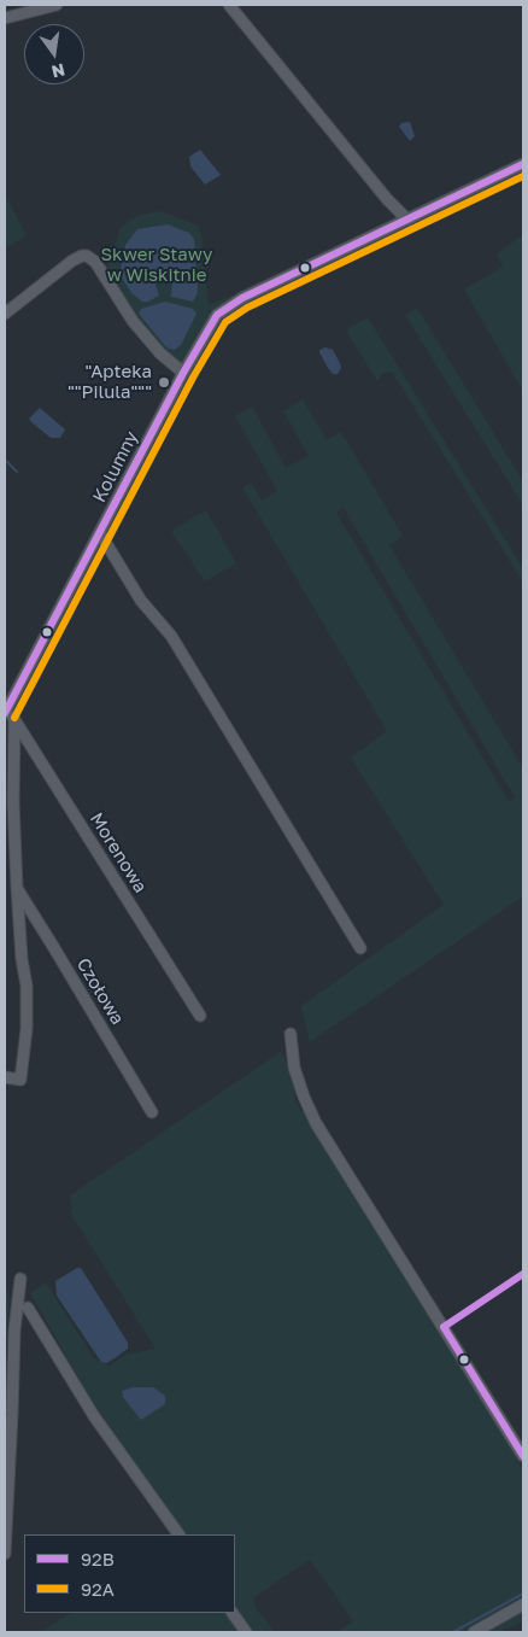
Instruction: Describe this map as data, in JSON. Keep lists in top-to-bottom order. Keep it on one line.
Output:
{"streets":{"street":["Kolumny","Morenowa","Czołowa"]},"crossings":[["Kolumny","Morenowa"]],"parks":["Skwer Stawy w Wiskitnie"],"places":["\"Apteka \"\"Pilula\"\"\""],"lines":["transit line 92B","transit line 92A"],"legend":["92B","92A"],"north":"bottom"}
